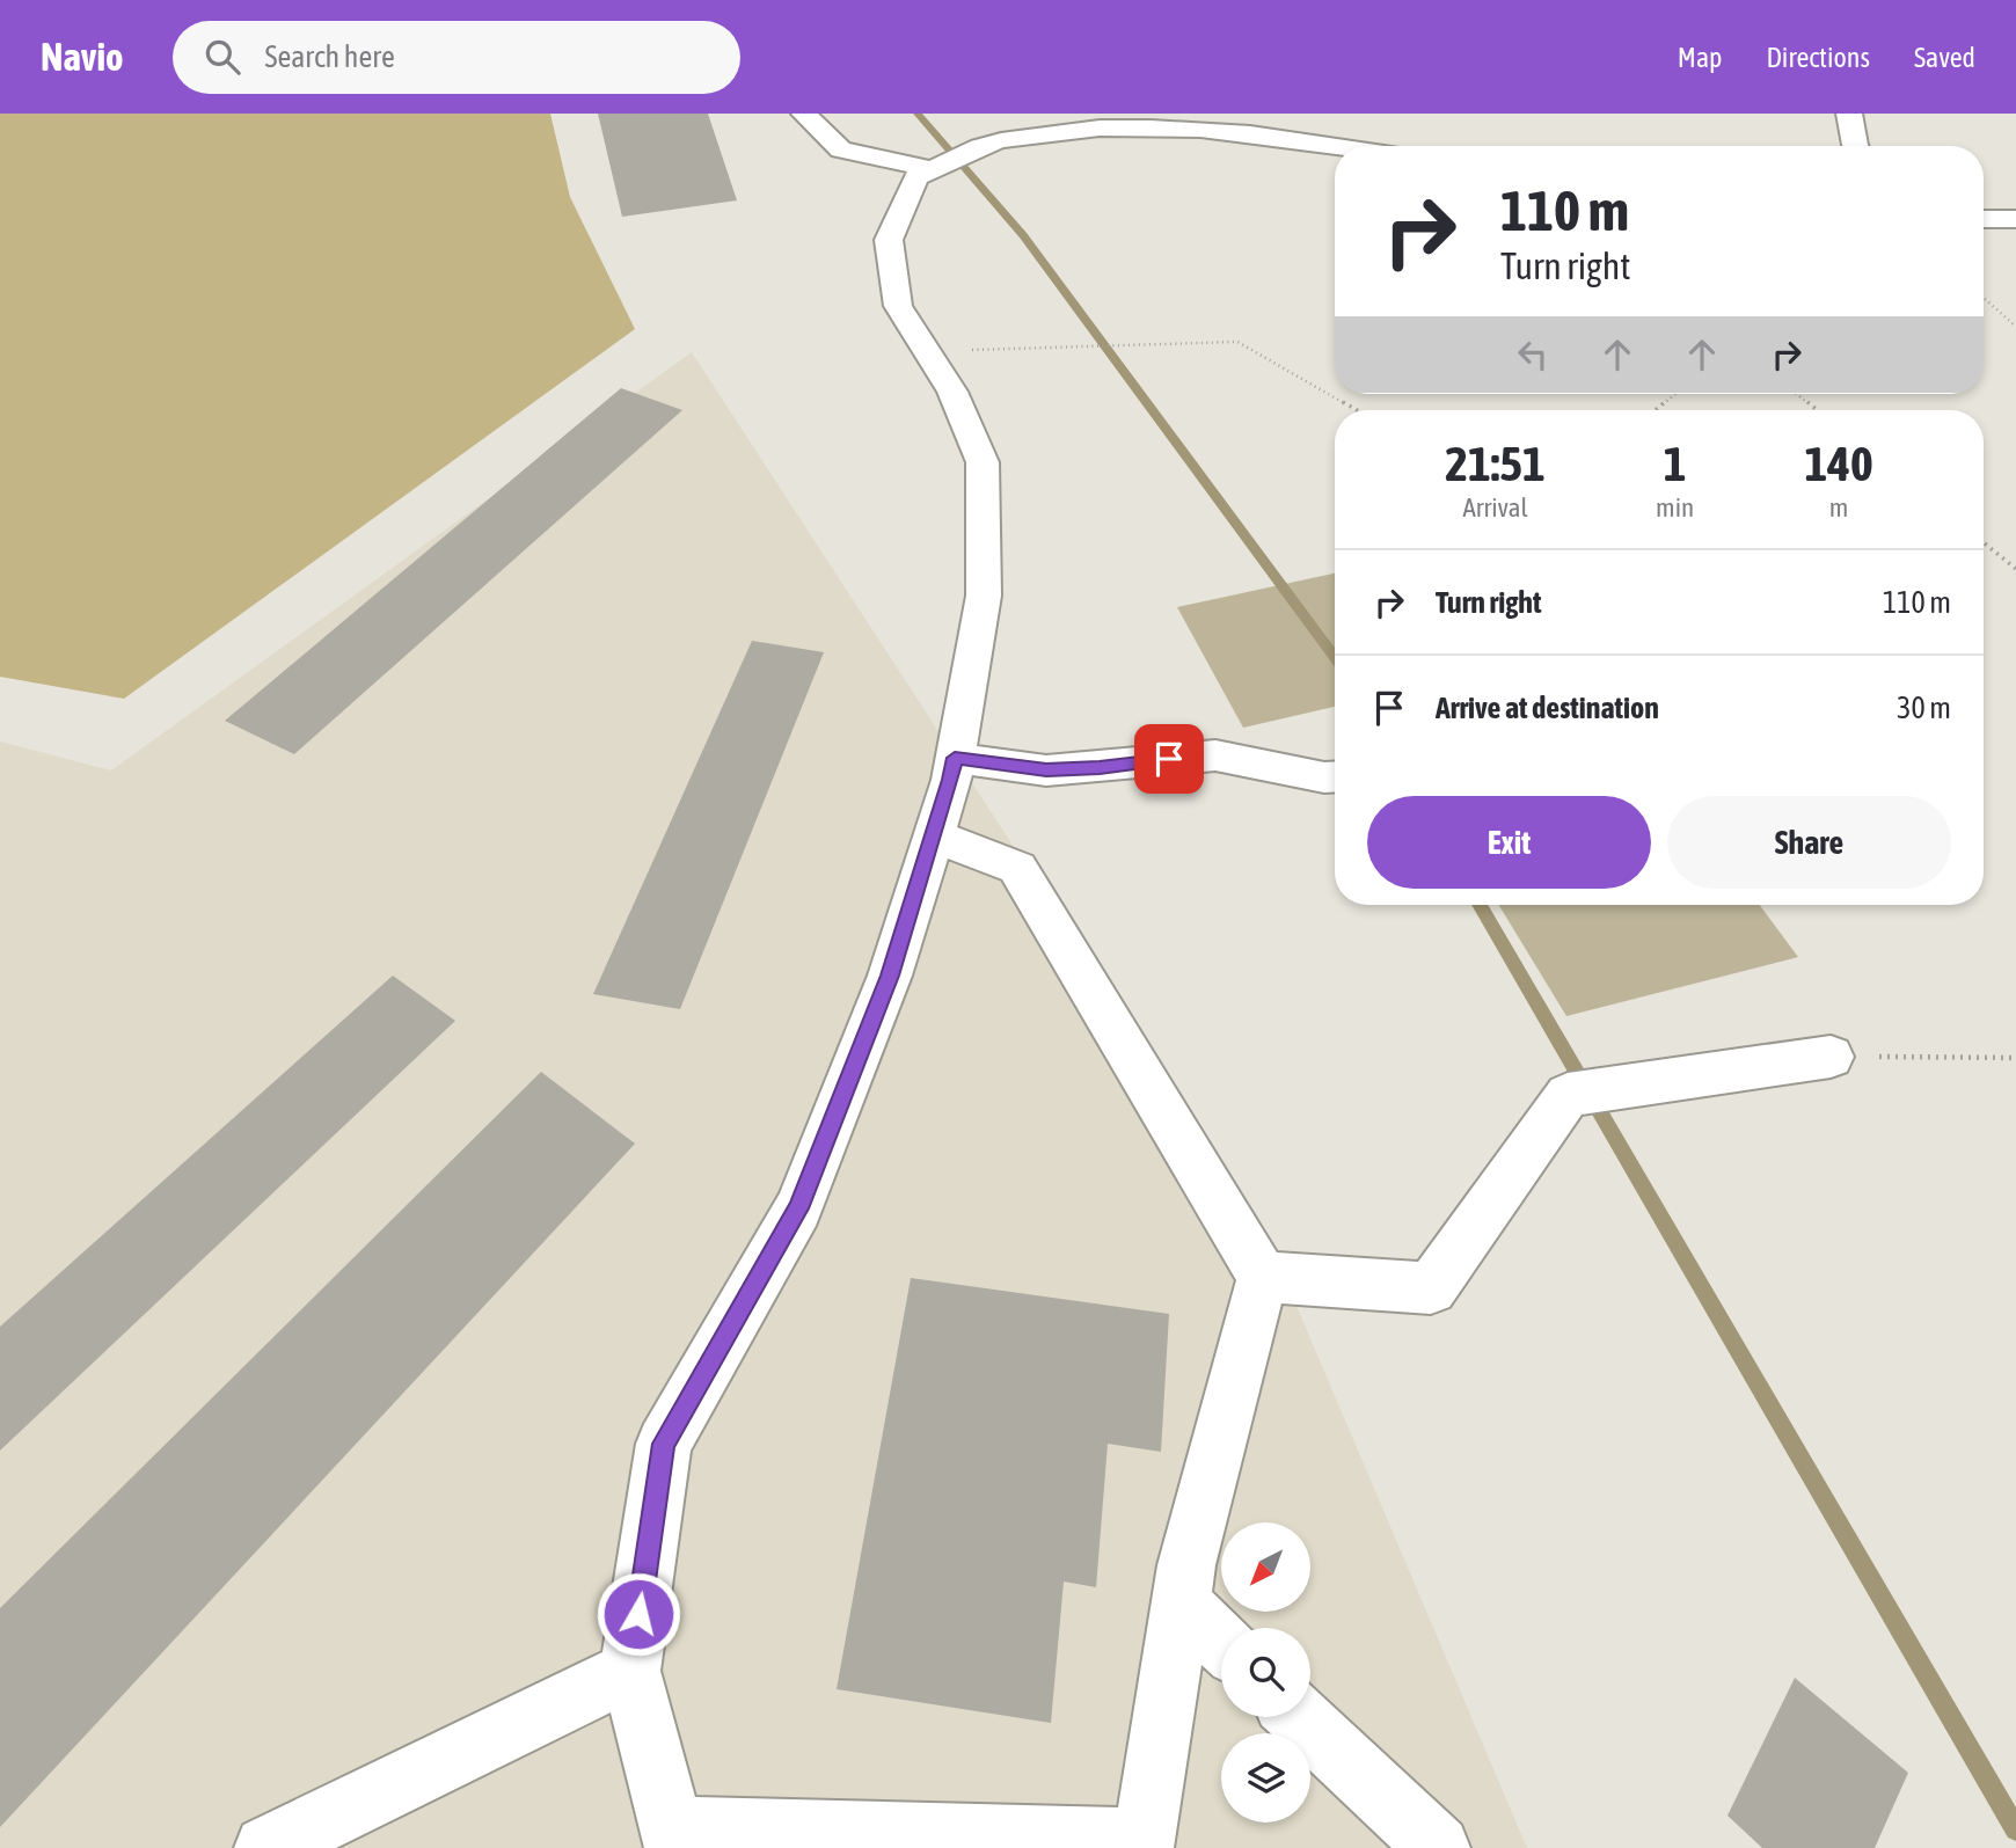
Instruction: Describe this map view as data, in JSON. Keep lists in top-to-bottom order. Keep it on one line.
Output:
{"north":"bottom left","page":{"header":"Navio","search":"Search here","nav":["Map","Directions","Saved"],"turn":["110 m","Turn right"],"eta":["21:51","Arrival","1","min","140","m"],"list":[{"name":"Turn right","value":"110 m"},{"name":"Arrive at destination","value":"30 m"}],"buttons":["Exit","Share"]}}
